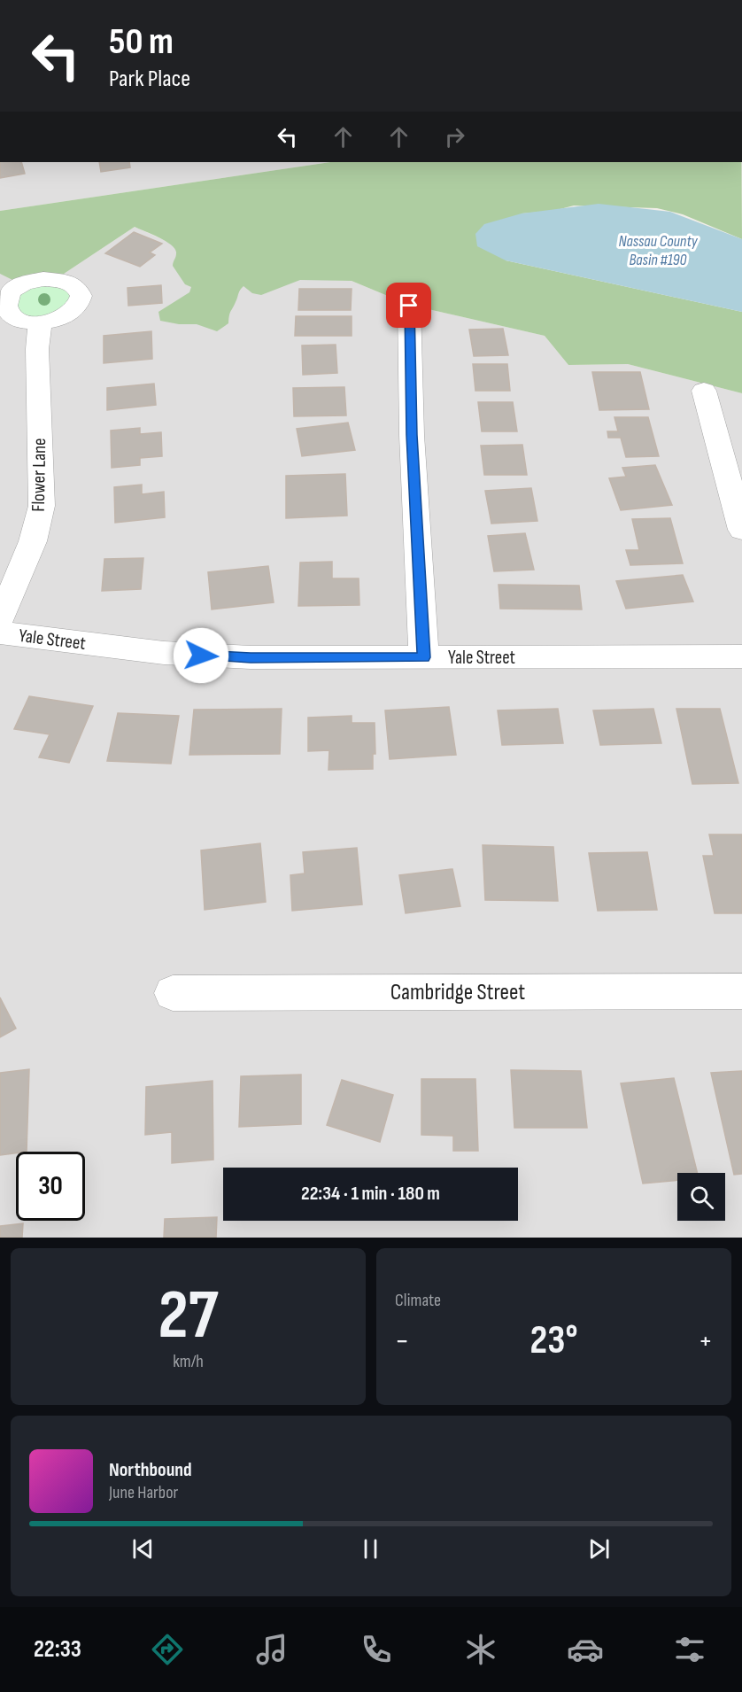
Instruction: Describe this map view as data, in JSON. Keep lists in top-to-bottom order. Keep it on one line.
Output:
{"streets":{"street":["Flower Lane","Yale Street","Cambridge Street"]},"water":["Nassau County Basin #190"],"page":{"turn":["50 m","Park Place"],"limit":"30","trip":"22:34 · 1 min · 180 m","tile":[["27","km/h"],"Climate"],"heat":["−","23°","+"],"song":["Northbound","June Harbor"],"tabs":"22:33"}}
